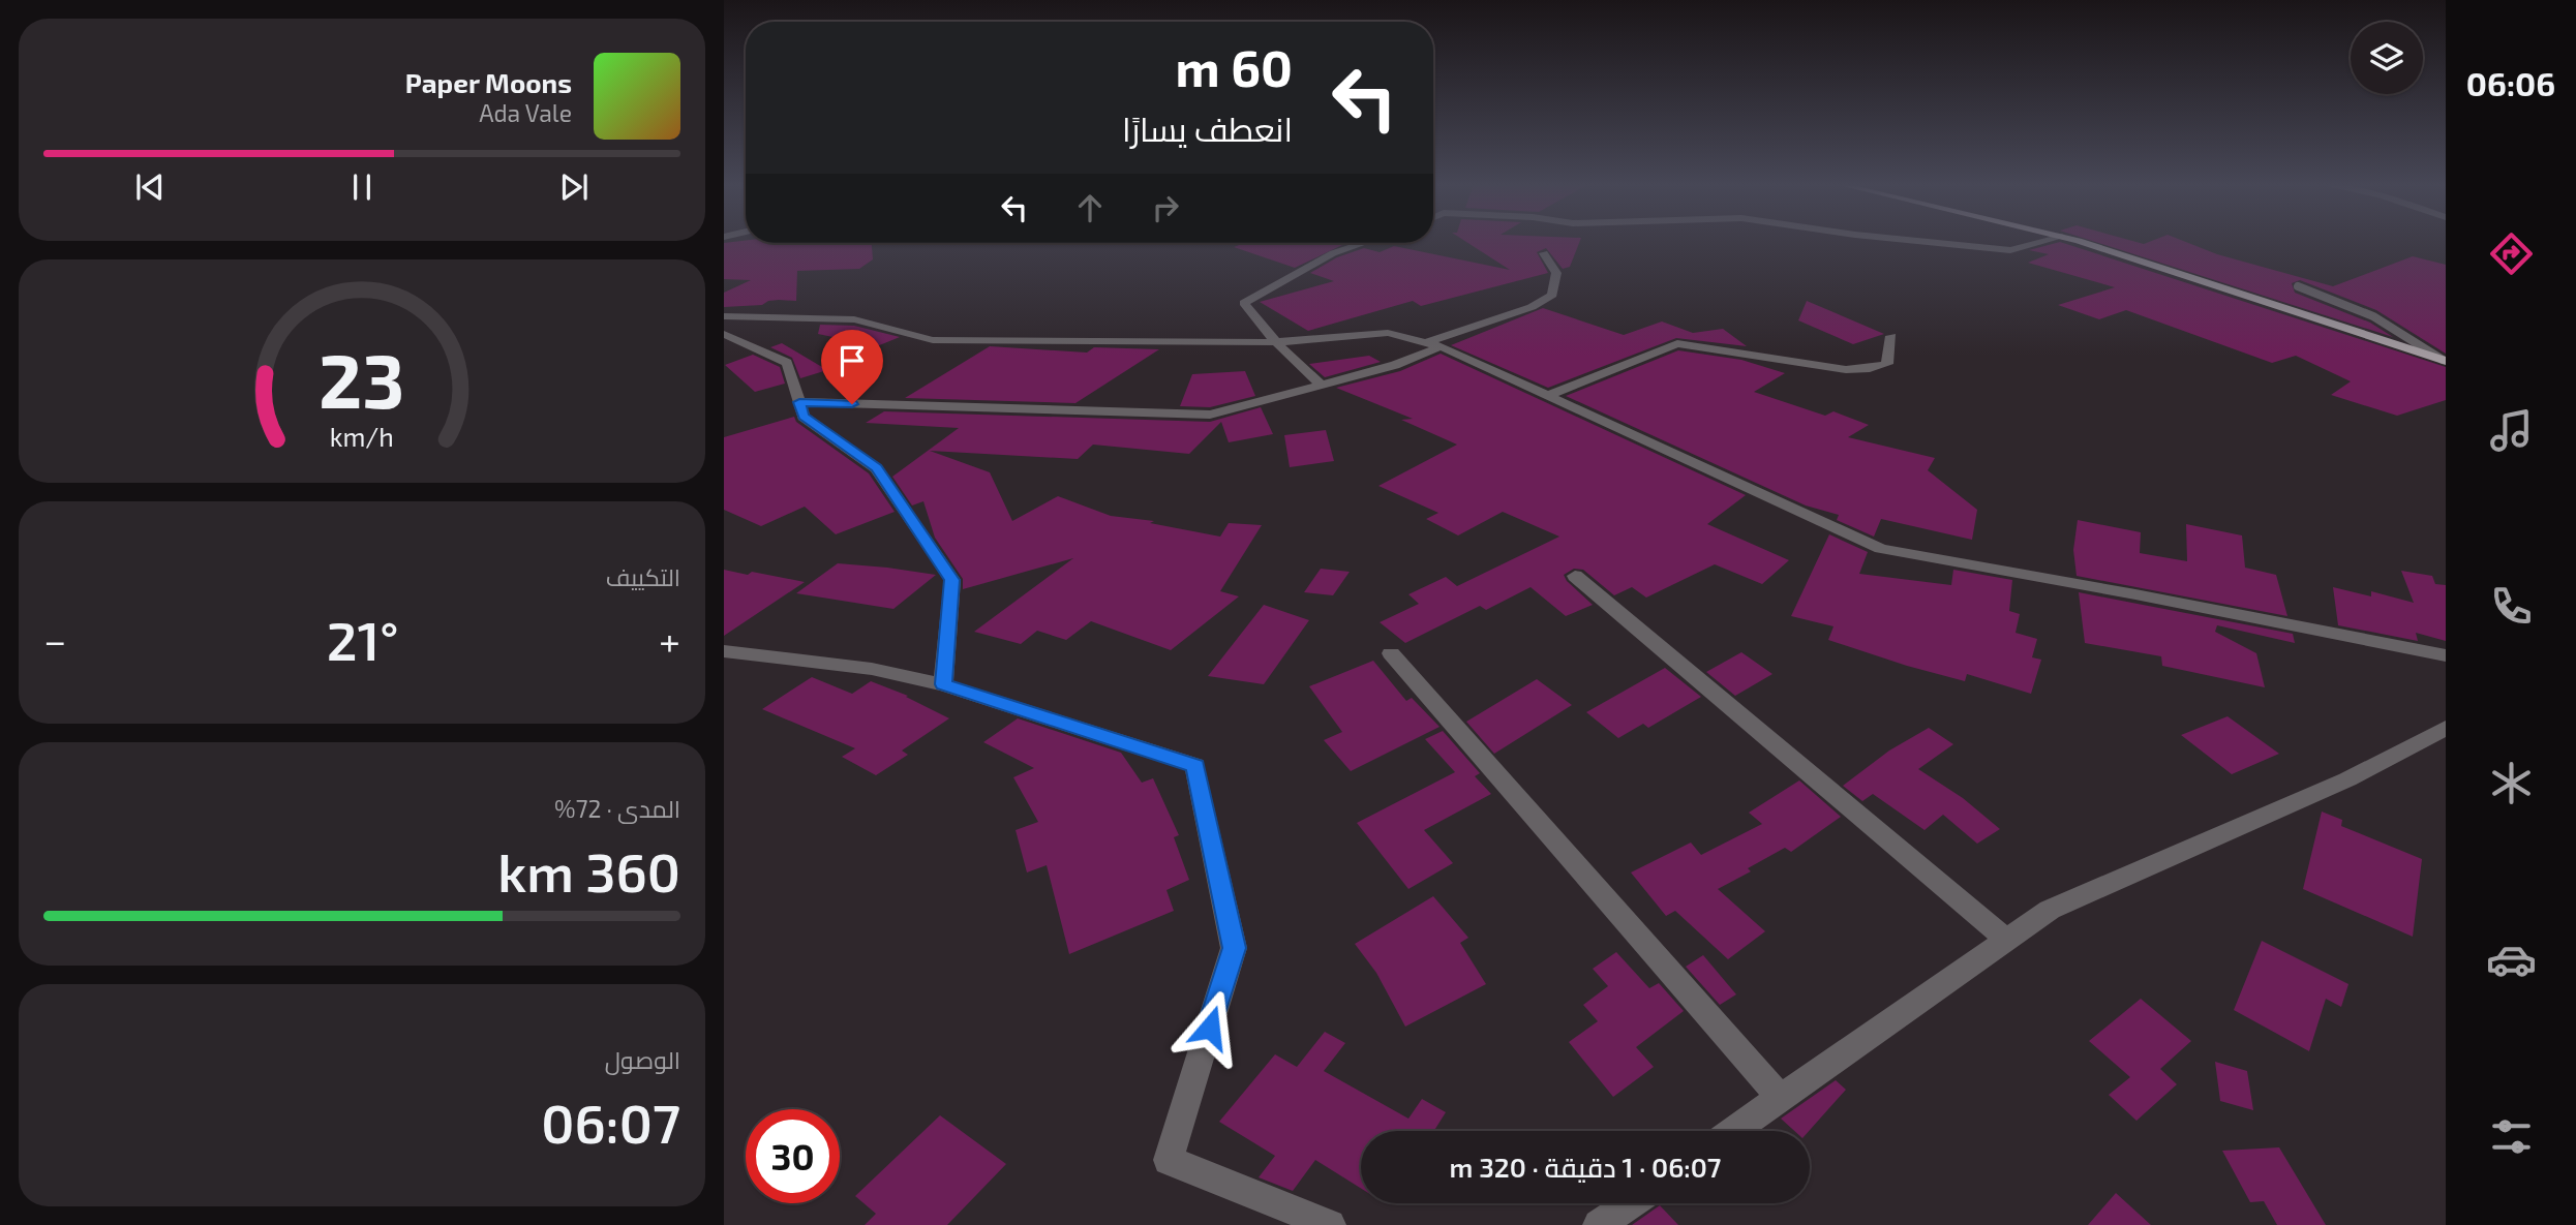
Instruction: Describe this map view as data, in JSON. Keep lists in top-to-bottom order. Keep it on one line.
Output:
{"page":{"tabs":"06:06","turn":["60 m","انعطف يسارًا"],"song":["Paper Moons","Ada Vale"],"tile":["التكييف",["المدى · 72%","360 km"],["الوصول","06:07"]],"heat":["−","21°","+"],"limit":"30","trip":"06:07 · 1 دقيقة · 320 m","gauge":["23","km/h"]}}
